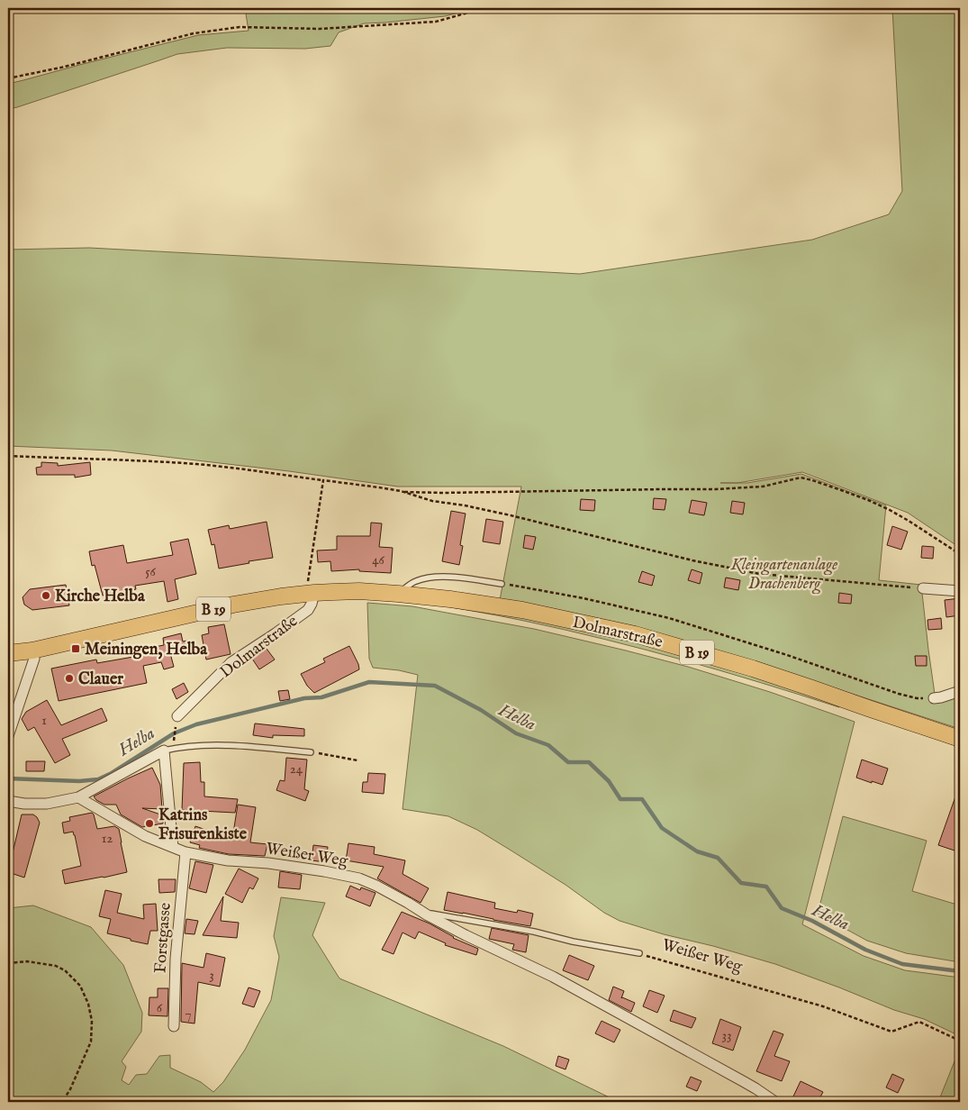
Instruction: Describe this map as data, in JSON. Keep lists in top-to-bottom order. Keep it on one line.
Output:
{"streets":{"main road":["B 19","Dolmarstraße"],"street":["Weißer Weg","Forstgasse"]},"crossings":[["Weißer Weg","Forstgasse"]],"water":["Helba"],"parks":["Kleingartenanlage Drachenberg"],"places":{"other":["Kirche Helba","Clauer","Katrins Frisurenkiste"],"transit":["Meiningen, Helba"]},"house_numbers":["46","56","1","24","12","3","6","7","33"]}
